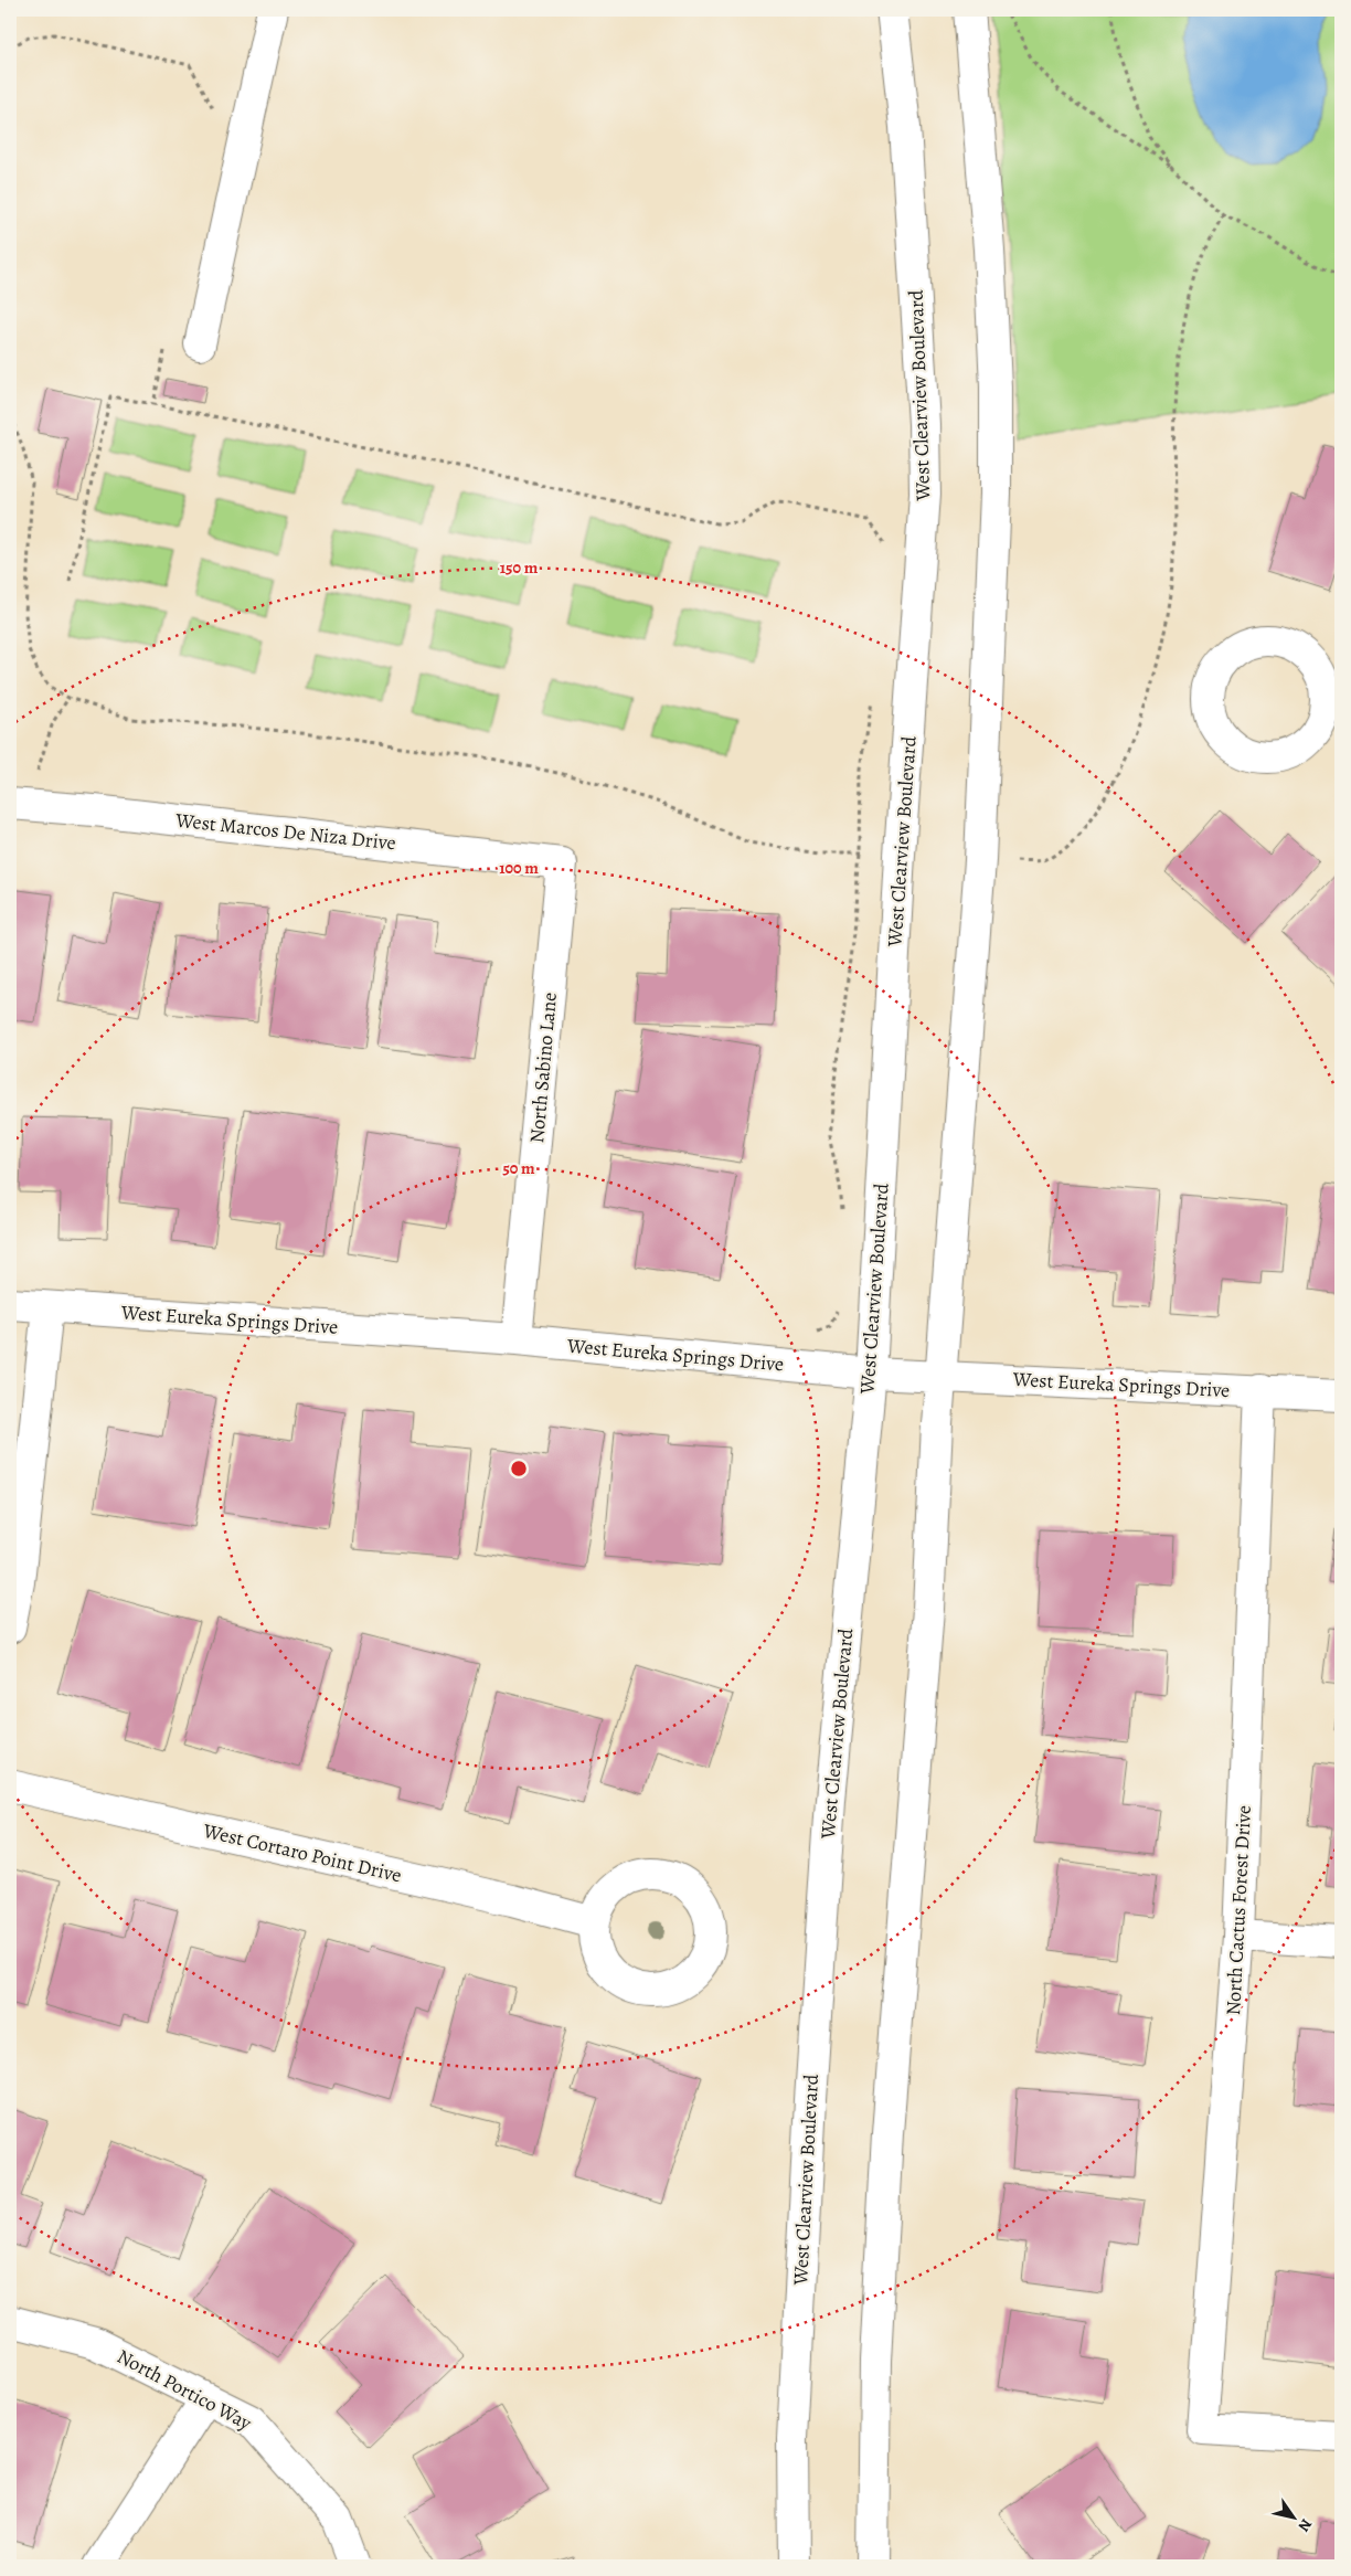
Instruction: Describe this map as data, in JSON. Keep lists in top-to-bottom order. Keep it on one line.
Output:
{"streets":{"street":["West Clearview Boulevard","West Marcos De Niza Drive","North Sabino Lane","West Eureka Springs Drive","West Cortaro Point Drive","North Cactus Forest Drive","North Portico Way"]},"crossings":[["West Clearview Boulevard","West Eureka Springs Drive"],["West Marcos De Niza Drive","North Sabino Lane"],["North Sabino Lane","West Eureka Springs Drive"],["West Eureka Springs Drive","North Cactus Forest Drive"]],"north":"bottom right","rings":["150 m","100 m","50 m"]}
